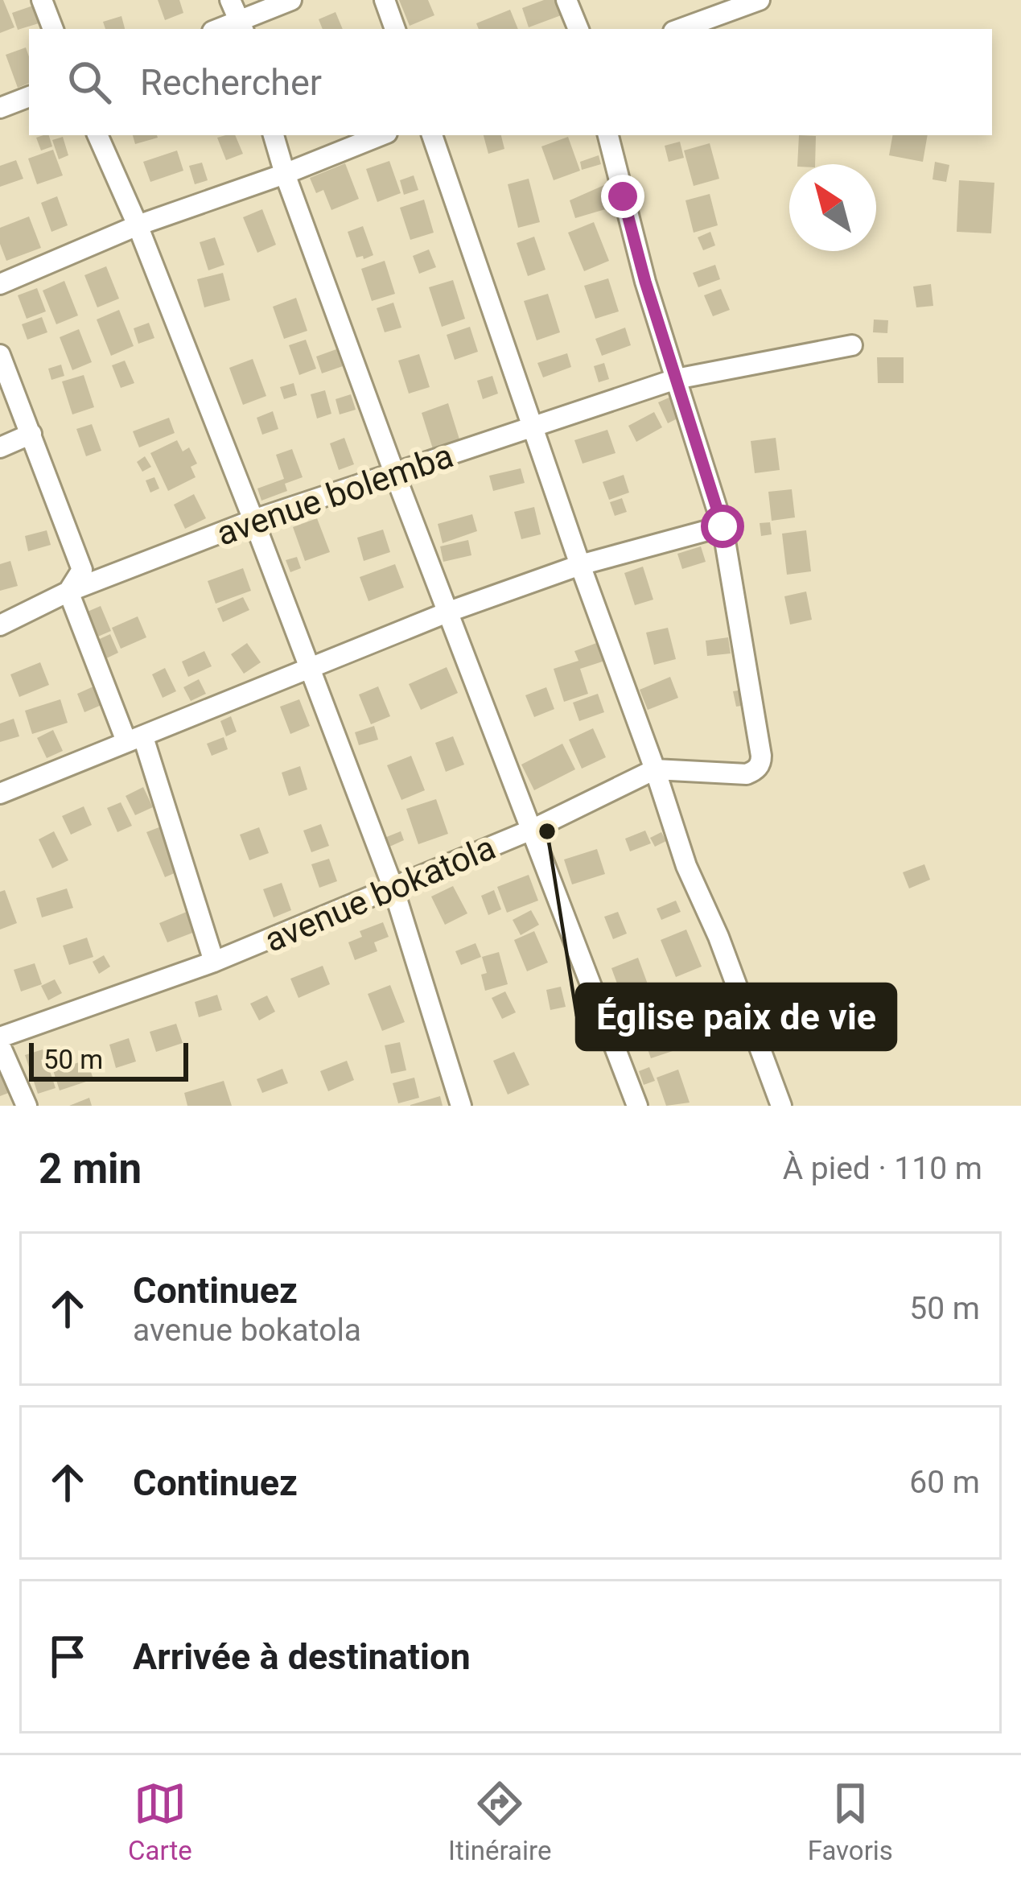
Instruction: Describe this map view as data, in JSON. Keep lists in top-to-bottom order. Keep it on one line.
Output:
{"streets":{"street":["avenue bolemba","avenue bokatola"]},"crossings":[["avenue bolemba","avenue bokatola"]],"places":["Église paix de vie"],"scale_bar":"50 m","north":"top left","page":{"search":"Rechercher","scale":"50 m","heading":["2 min","À pied · 110 m"],"list":[["Continuez","avenue bokatola","50 m"],["Continuez","60 m"],"Arrivée à destination"],"nav":["Carte","Itinéraire","Favoris"]}}
